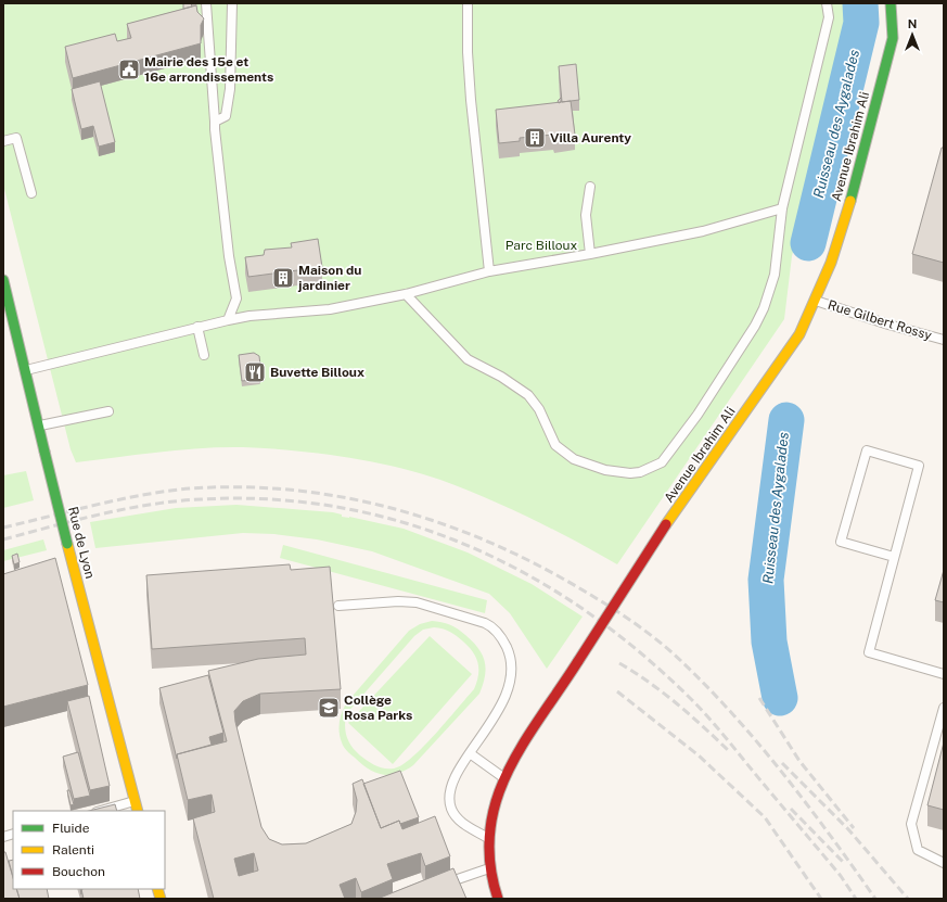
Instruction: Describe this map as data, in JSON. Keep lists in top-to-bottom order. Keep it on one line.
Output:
{"streets":{"street":["Avenue Ibrahim Ali","Rue de Lyon"],"lane":["Rue Gilbert Rossy"]},"crossings":[["Avenue Ibrahim Ali","Rue Gilbert Rossy"]],"water":["Ruisseau des Aygalades"],"parks":["Parc Billoux"],"places":{"public building":["Mairie des 15e et 16e arrondissements"],"building":["Villa Aurenty","Maison du jardinier"],"restaurant":["Buvette Billoux"],"school or university":["Collège Rosa Parks"]},"legend":["Fluide","Ralenti","Bouchon"],"north":"top"}
